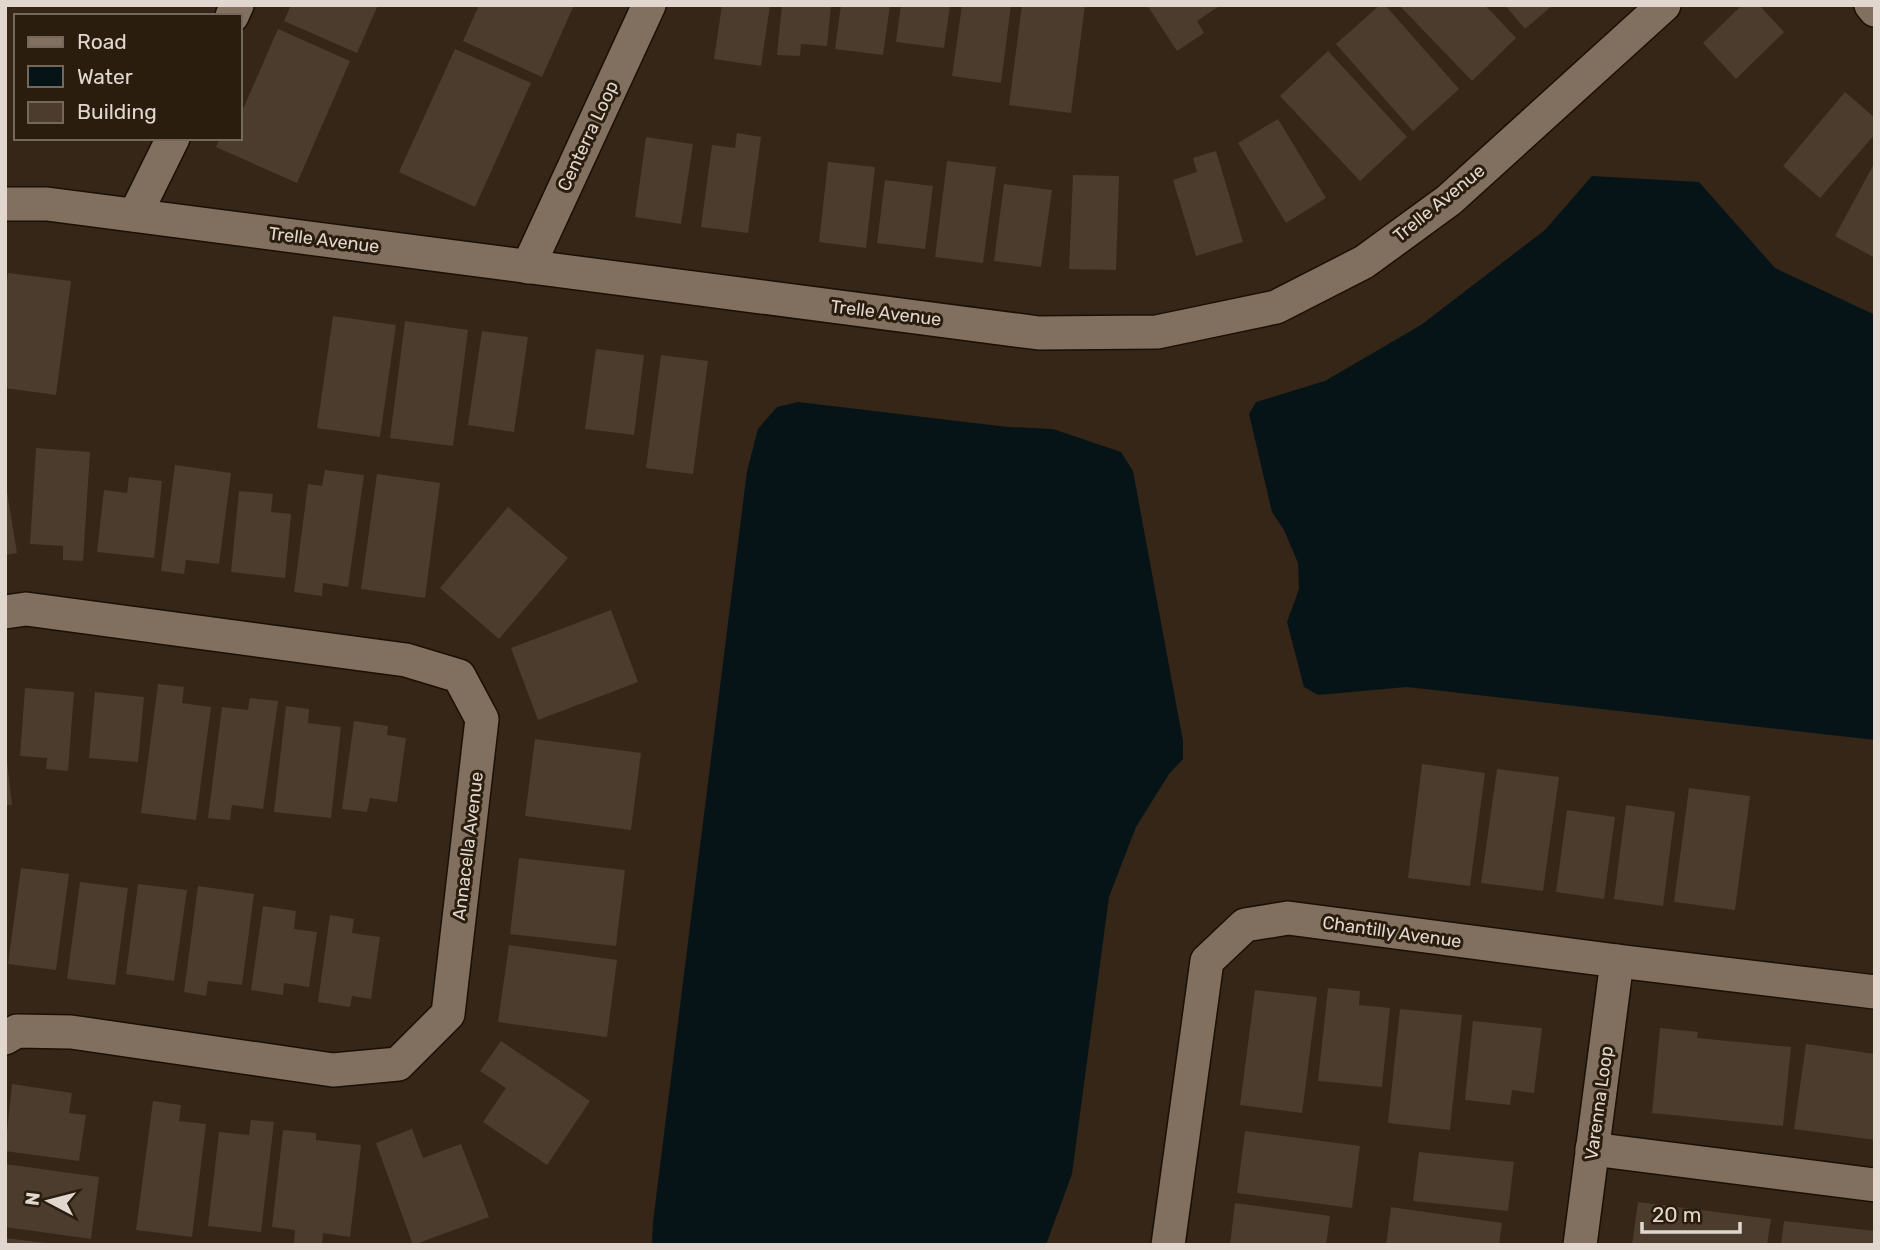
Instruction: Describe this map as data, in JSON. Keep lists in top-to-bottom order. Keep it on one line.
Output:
{"streets":{"street":["Centerra Loop","Trelle Avenue","Annacella Avenue","Chantilly Avenue","Varenna Loop"]},"crossings":[["Centerra Loop","Trelle Avenue"],["Chantilly Avenue","Varenna Loop"]],"legend":["Road","Water","Building"],"scale_bar":"20 m","north":"left"}
